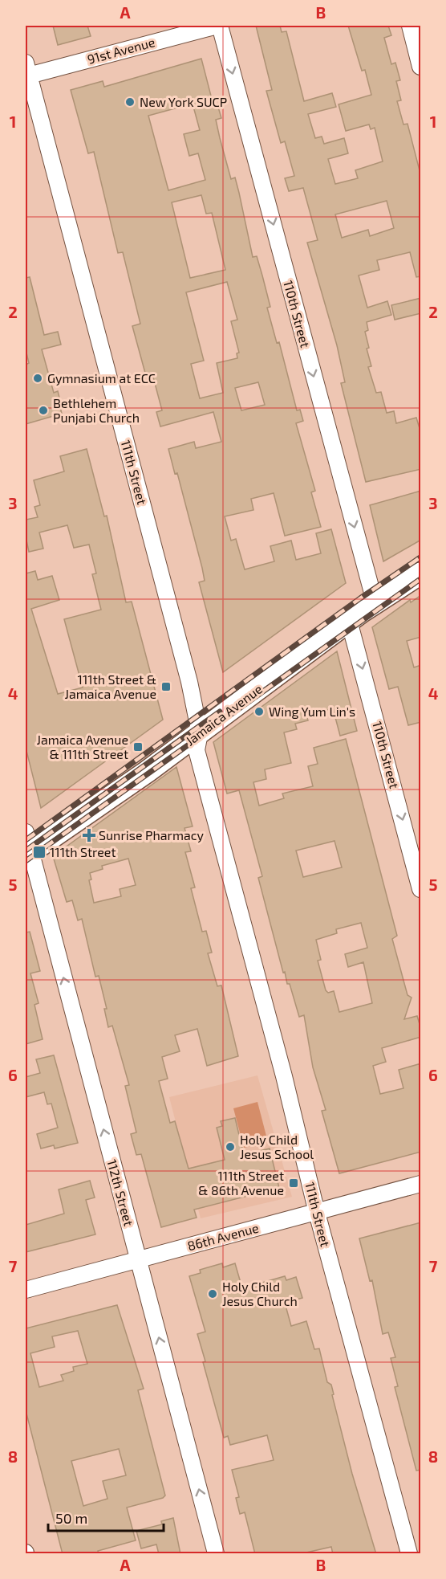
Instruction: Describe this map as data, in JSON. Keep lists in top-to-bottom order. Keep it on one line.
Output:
{"streets":{"main road":["Jamaica Avenue"],"street":["91st Avenue","110th Street","111th Street","112th Street","86th Avenue"]},"crossings":[["91st Avenue","110th Street"],["91st Avenue","111th Street"],["110th Street","Jamaica Avenue"],["111th Street","Jamaica Avenue"],["111th Street","86th Avenue"],["Jamaica Avenue","112th Street"],["112th Street","86th Avenue"]],"one_way":["110th Street","112th Street"],"places":{"other":["New York SUCP","Gymnasium at ECC","Bethlehem Punjabi Church","Wing Yum Lin's","Holy Child Jesus School","Holy Child Jesus Church"],"transit":["111th Street & Jamaica Avenue","Jamaica Avenue & 111th Street","111th Street","111th Street & 86th Avenue"],"health":["Sunrise Pharmacy"]},"scale_bar":"50 m","grid":{"columns":["A","B"],"rows":["1","2","3","4","5","6","7","8"]}}
